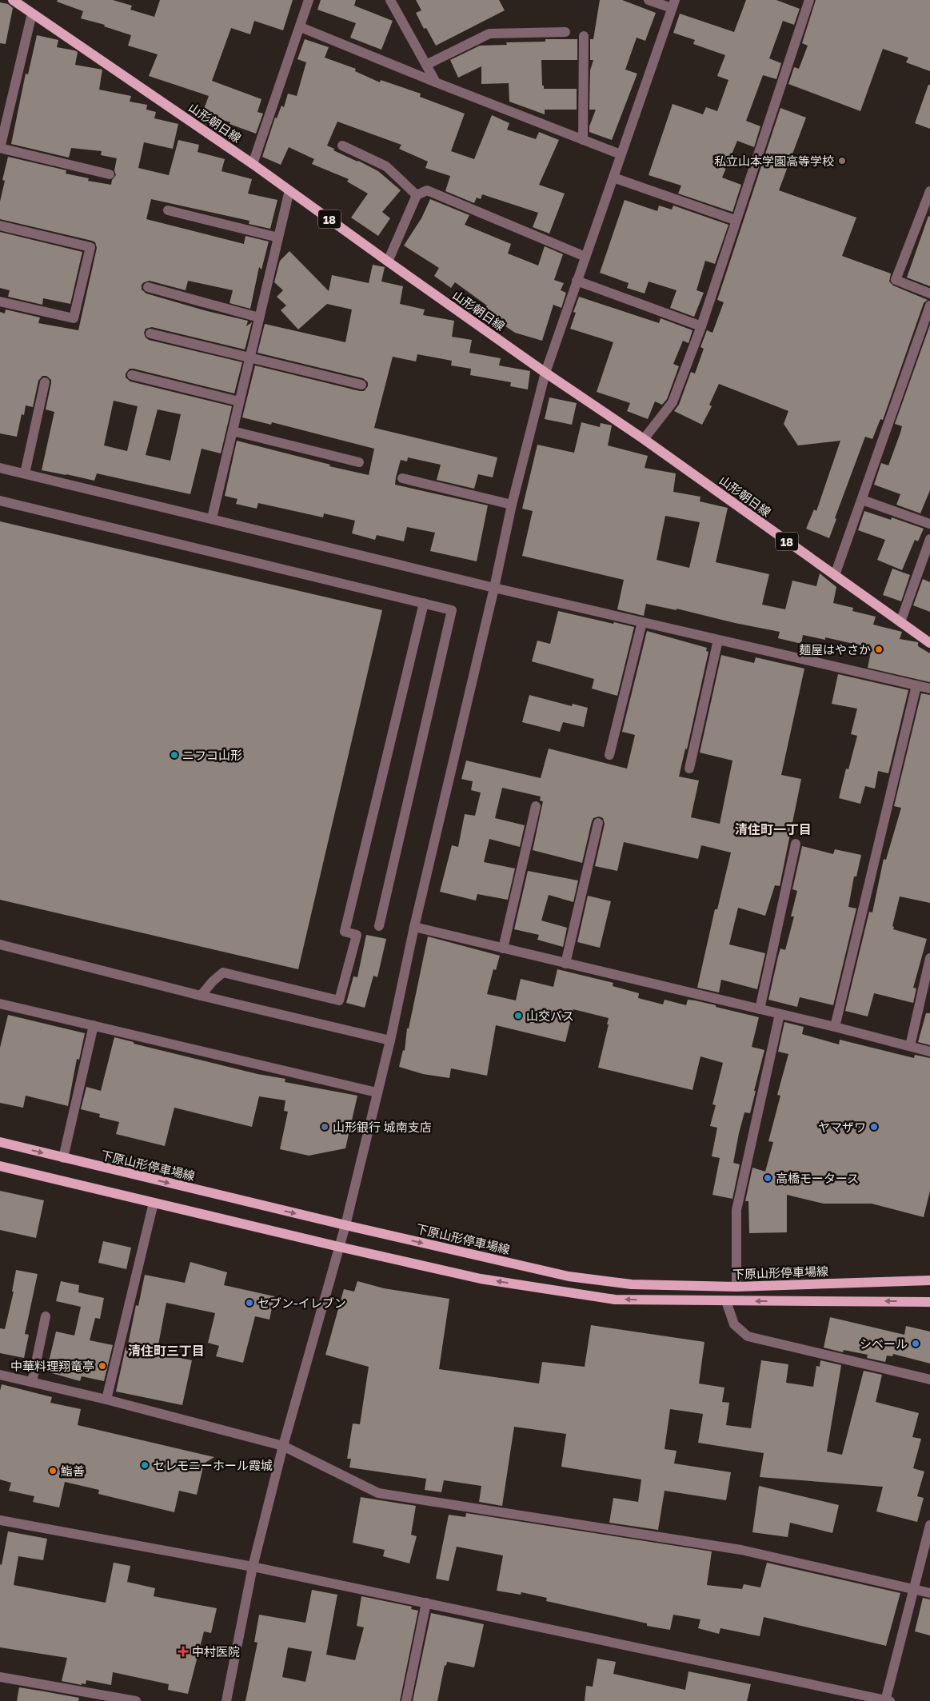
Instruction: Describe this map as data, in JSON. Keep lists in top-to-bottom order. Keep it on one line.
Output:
{"streets":{"main road":["山形朝日線","18","下原山形停車場線"]},"districts":["清住町一丁目","清住町三丁目"],"places":{"other":["私立山本学園高等学校","麺屋はやさか","ニフコ山形","山交バス","山形銀行 城南支店","ヤマザワ","高橋モータース","セブン-イレブン","シベール","中華料理翔竜亭","セレモニーホール霞城","鮨善"],"health":["中村医院"]}}
